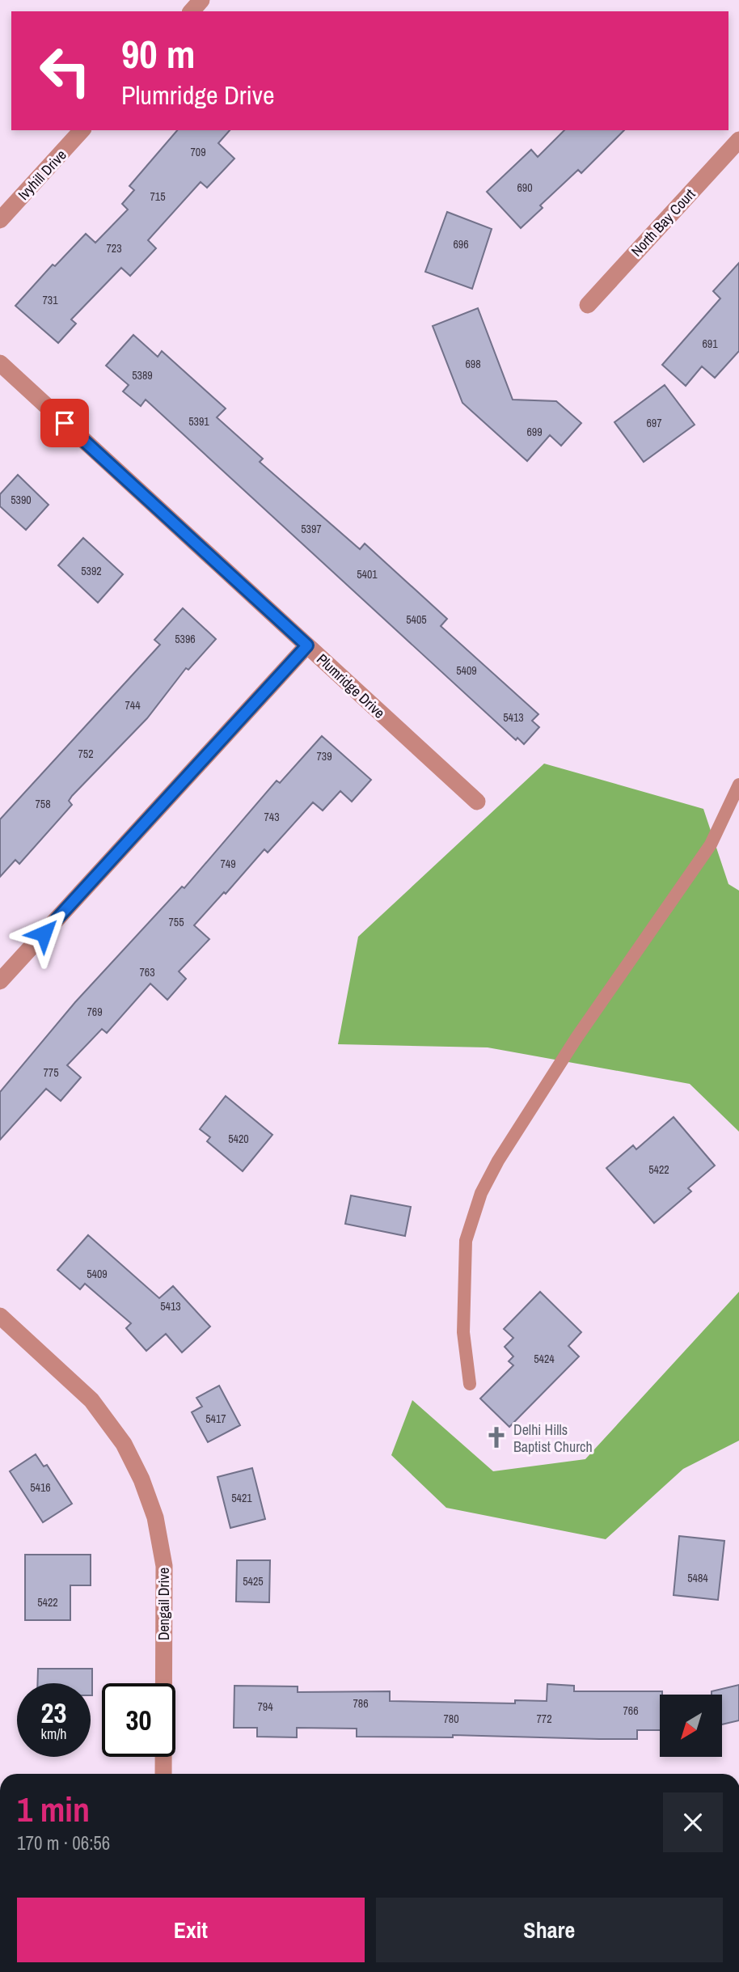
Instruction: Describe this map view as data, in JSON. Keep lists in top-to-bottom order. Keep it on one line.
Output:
{"streets":{"street":["Ivyhill Drive","North Bay Court","Plumridge Drive","Dengail Drive"]},"places":{"church":["Delhi Hills Baptist Church"]},"house_numbers":["709","690","715","696","723","731","691","698","5389","5391","697","699","5390","5397","5392","5401","5405","5396","5409","744","5413","752","739","758","743","749","755","763","769","775","5420","5422","5409","5413","5424","5417","5416","5421","5484","5425","5422","786","794","766","780","772"],"north":"bottom left","page":{"turn":["90 m","Plumridge Drive"],"speed":"23 km/h","limit":"30","heading":["1 min","170 m · 06:56"],"buttons":["Exit","Share"]}}
